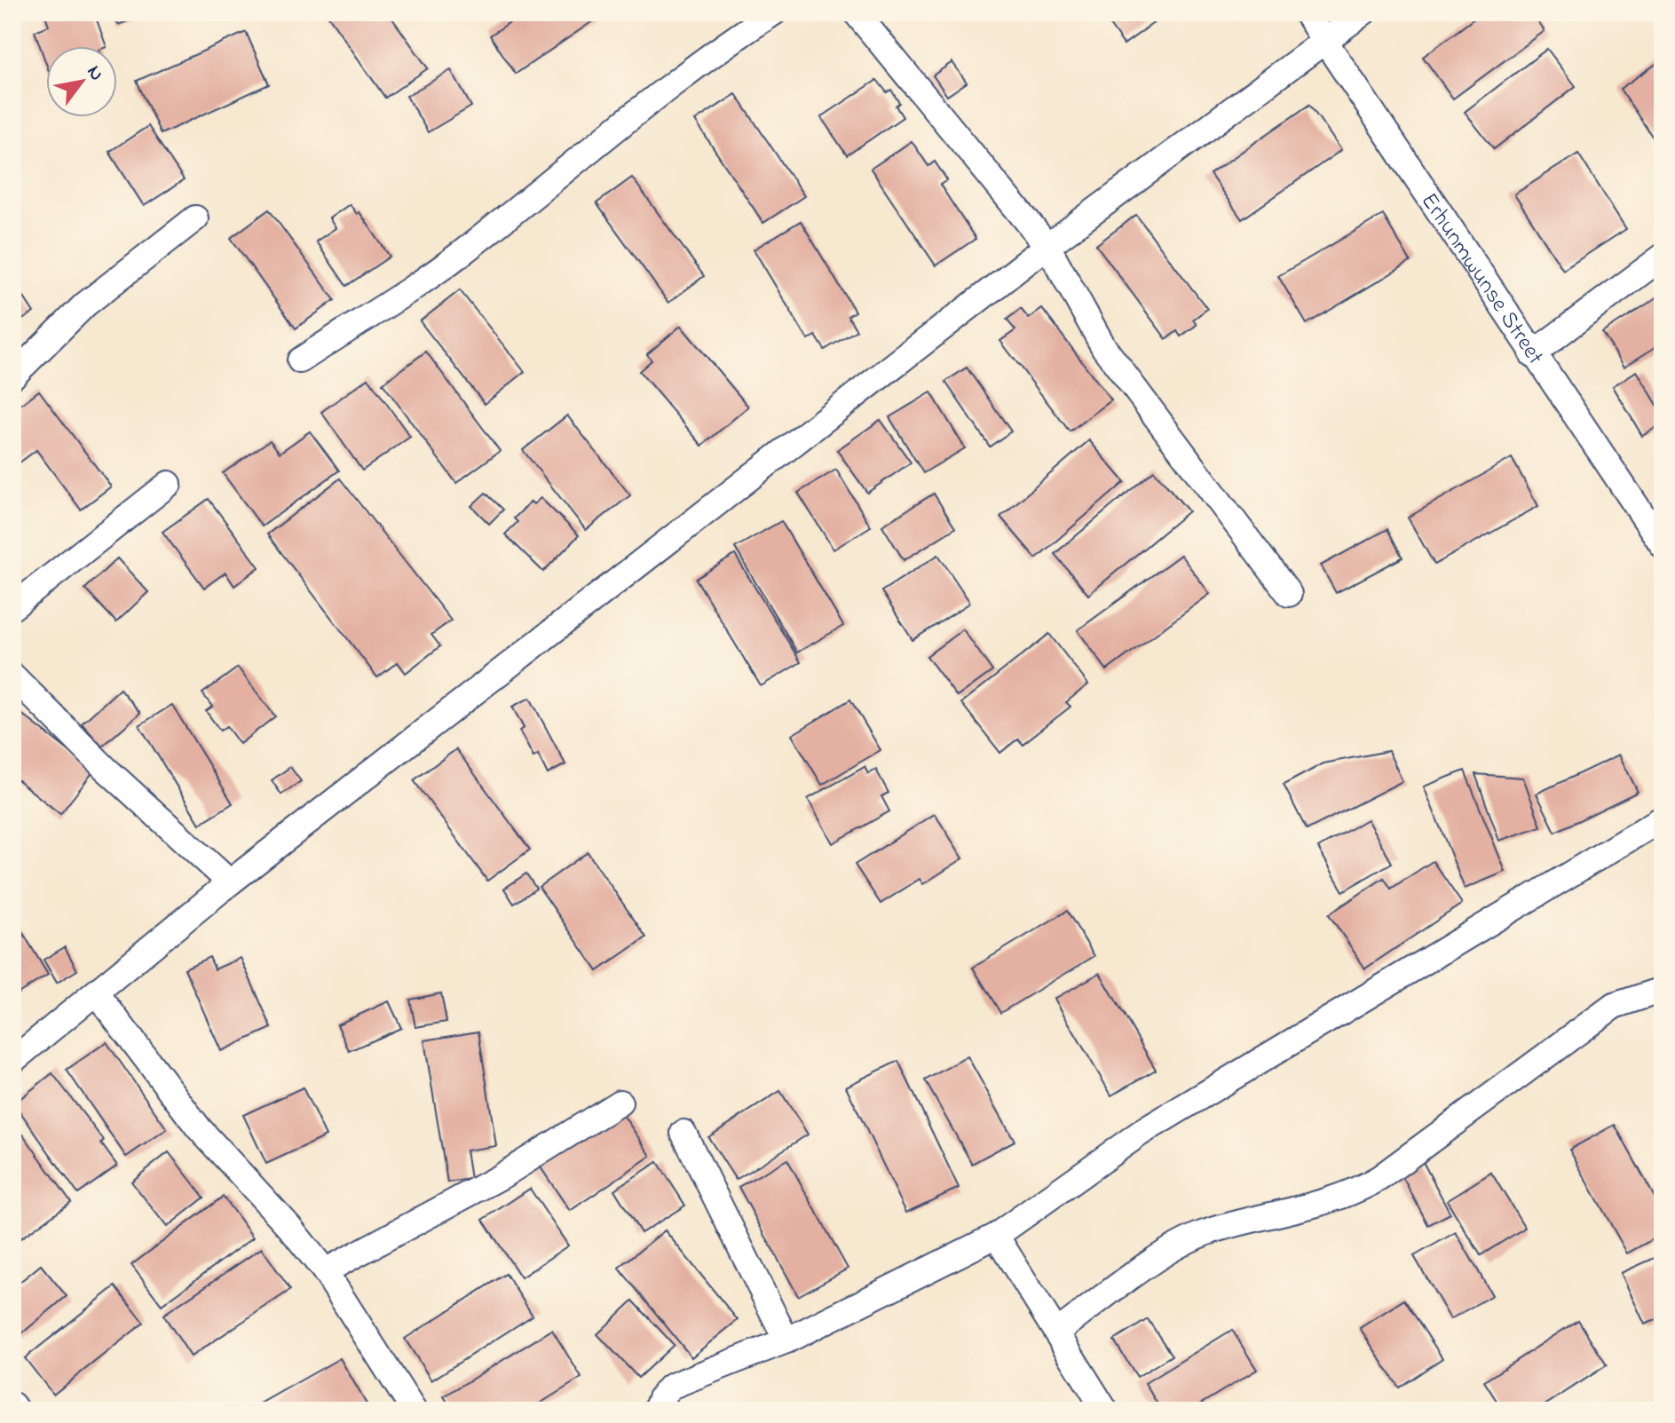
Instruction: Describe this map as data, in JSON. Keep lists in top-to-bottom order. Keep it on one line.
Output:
{"streets":{"street":["Erhunmwunse Street"]},"north":"top right"}
